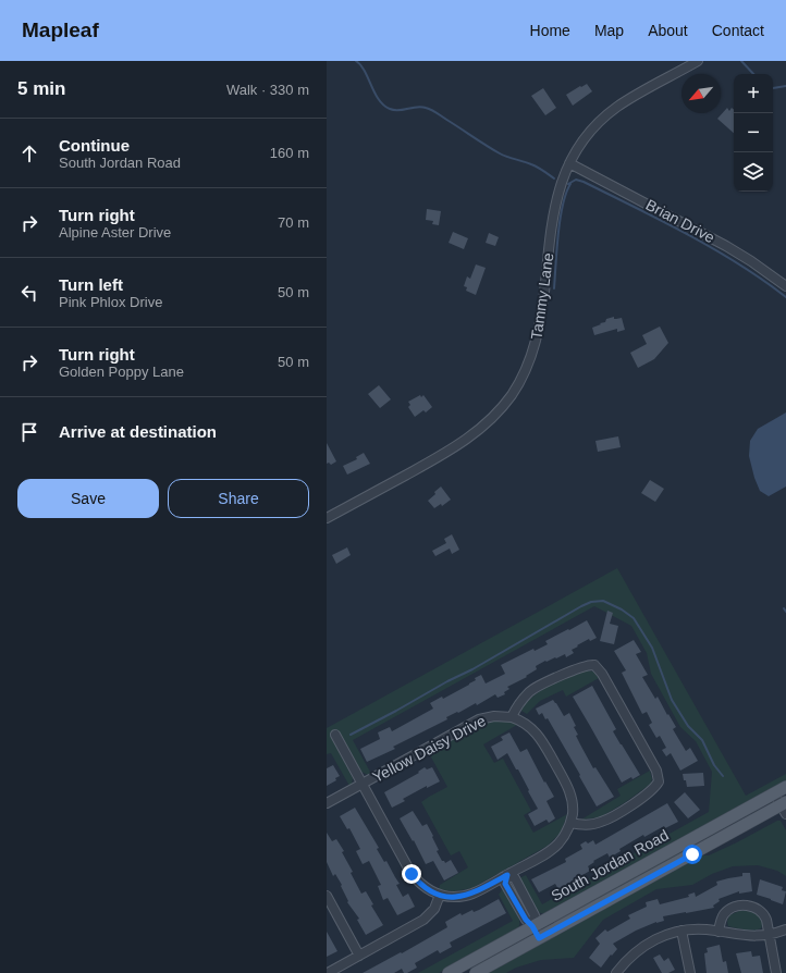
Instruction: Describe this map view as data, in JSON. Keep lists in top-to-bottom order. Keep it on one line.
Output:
{"streets":{"main road":["South Jordan Road"],"street":["Brian Drive","Tammy Lane","Yellow Daisy Drive"]},"crossings":[["Brian Drive","Tammy Lane"]],"north":"bottom left","page":{"header":"Mapleaf","nav":["Home","Map","About","Contact"],"heading":["5 min","Walk · 330 m"],"map_buttons":["+","−"],"list":[["Continue","South Jordan Road","160 m"],["Turn right","Alpine Aster Drive","70 m"],["Turn left","Pink Phlox Drive","50 m"],["Turn right","Golden Poppy Lane","50 m"],"Arrive at destination"],"buttons":["Save","Share"]}}
